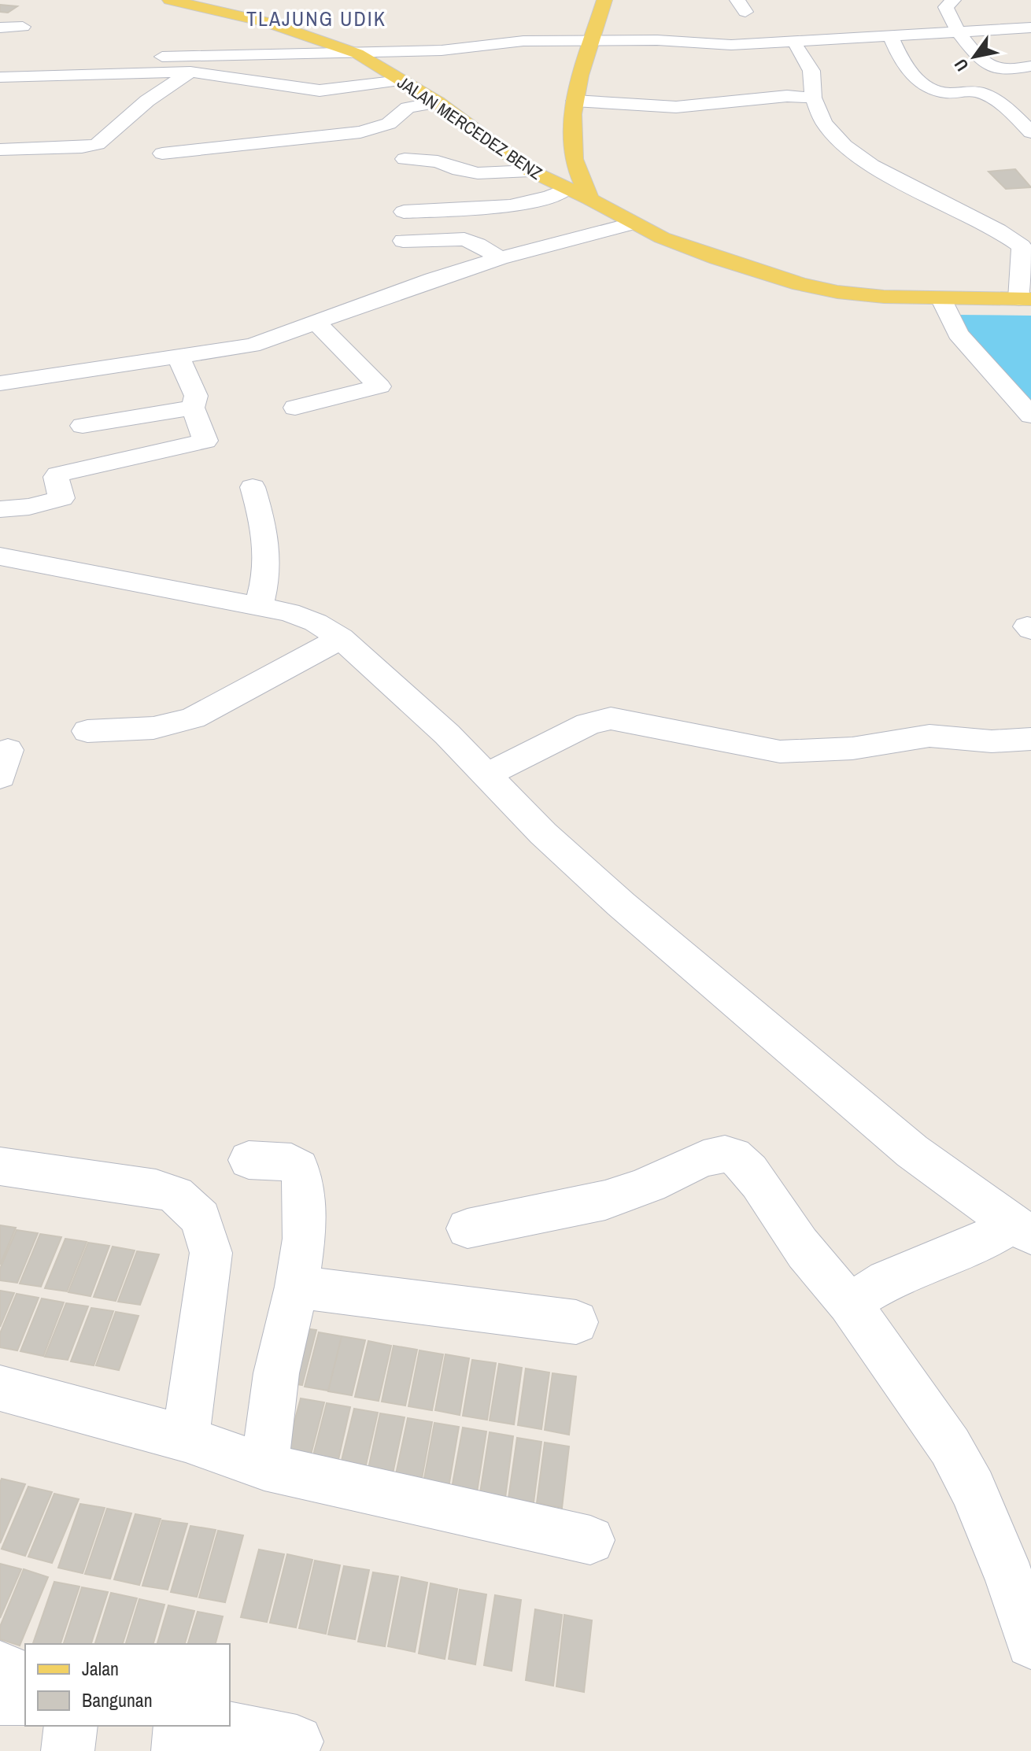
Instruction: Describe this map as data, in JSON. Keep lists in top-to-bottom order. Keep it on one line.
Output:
{"streets":{"main road":["JALAN MERCEDEZ BENZ"]},"districts":["TLAJUNG UDIK"],"legend":["Jalan","Bangunan"],"north":"bottom left"}
